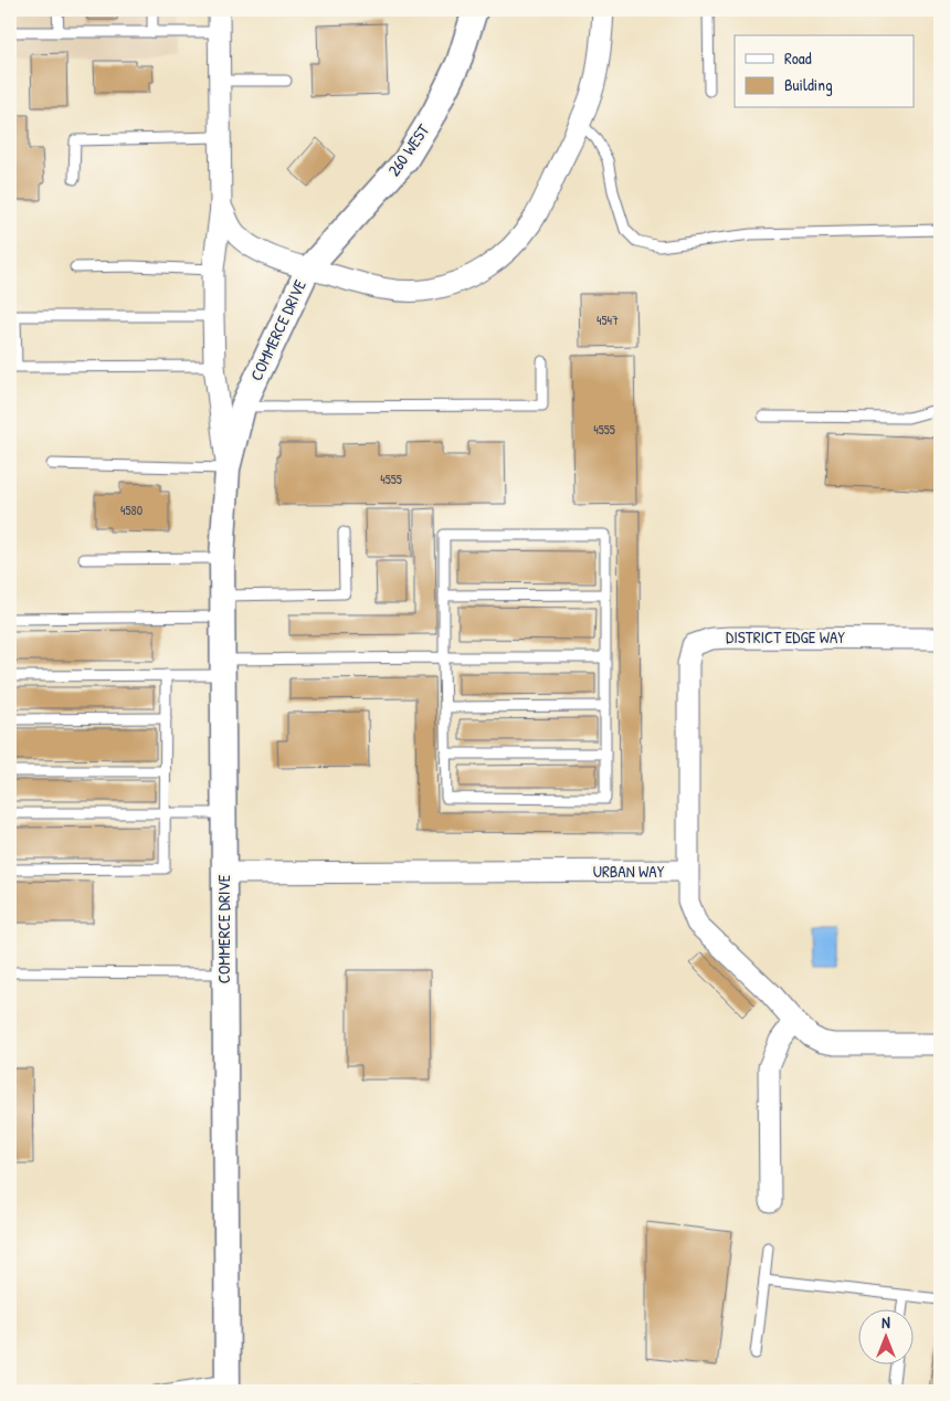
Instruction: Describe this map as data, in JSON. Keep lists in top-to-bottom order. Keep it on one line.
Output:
{"streets":{"street":["260 WEST","COMMERCE DRIVE","DISTRICT EDGE WAY","URBAN WAY"]},"crossings":[["260 WEST","COMMERCE DRIVE"],["COMMERCE DRIVE","URBAN WAY"],["DISTRICT EDGE WAY","URBAN WAY"]],"house_numbers":["4547","4555","4555","4580"],"legend":["Road","Building"],"north":"top"}
